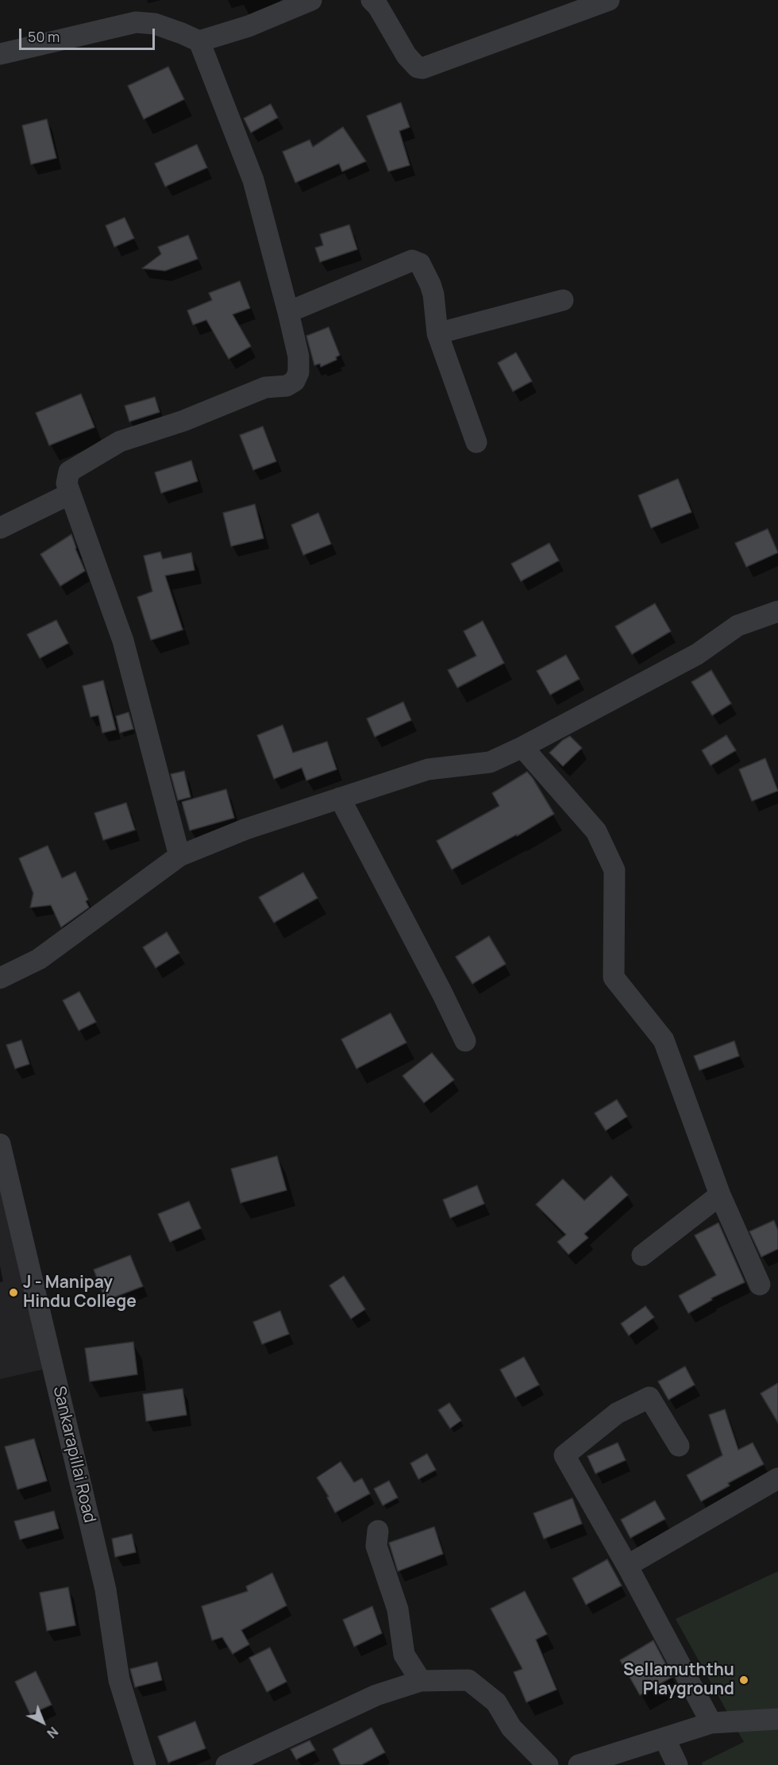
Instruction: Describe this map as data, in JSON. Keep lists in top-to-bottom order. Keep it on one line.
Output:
{"streets":{"street":["Sankarapillai Road"]},"places":["J - Manipay Hindu College","Sellamuththu Playground"],"scale_bar":"50 m","north":"bottom right"}
